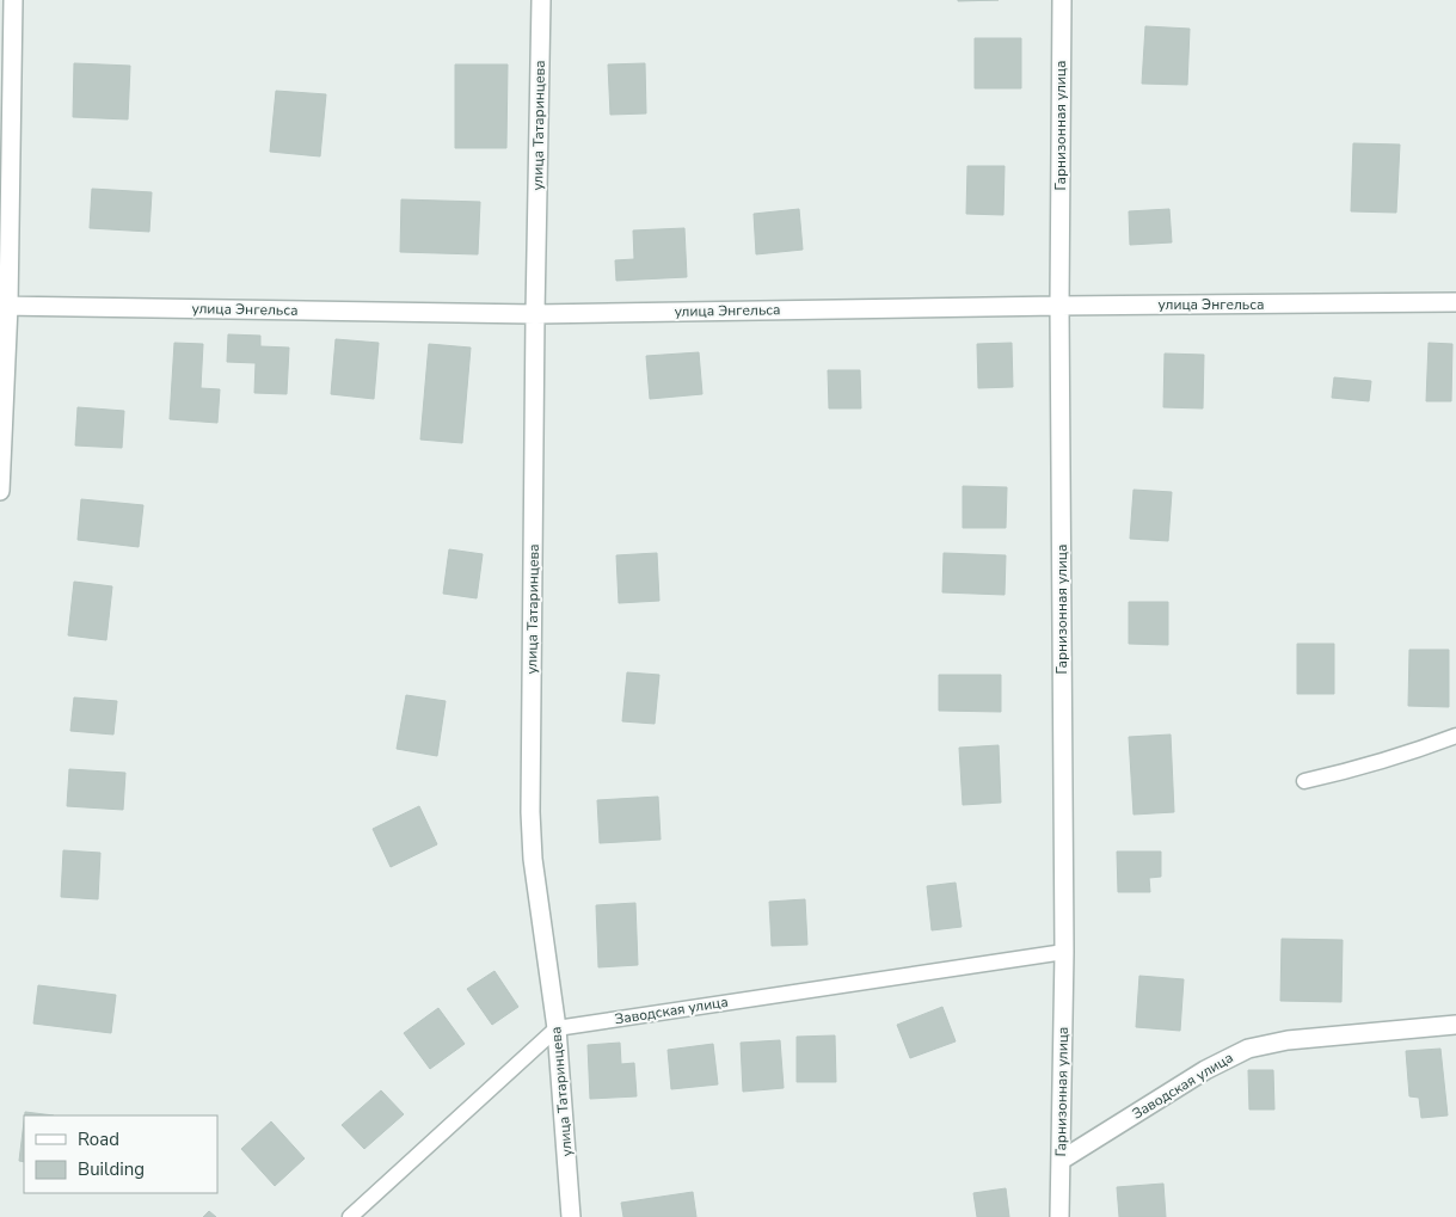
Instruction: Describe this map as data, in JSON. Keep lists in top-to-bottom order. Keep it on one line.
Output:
{"streets":{"street":["улица Татаринцева","Гарнизонная улица","улица Энгельса","Заводская улица"]},"crossings":[["улица Татаринцева","улица Энгельса"],["улица Татаринцева","Заводская улица"],["Гарнизонная улица","улица Энгельса"],["Гарнизонная улица","Заводская улица"]],"legend":["Road","Building"]}
